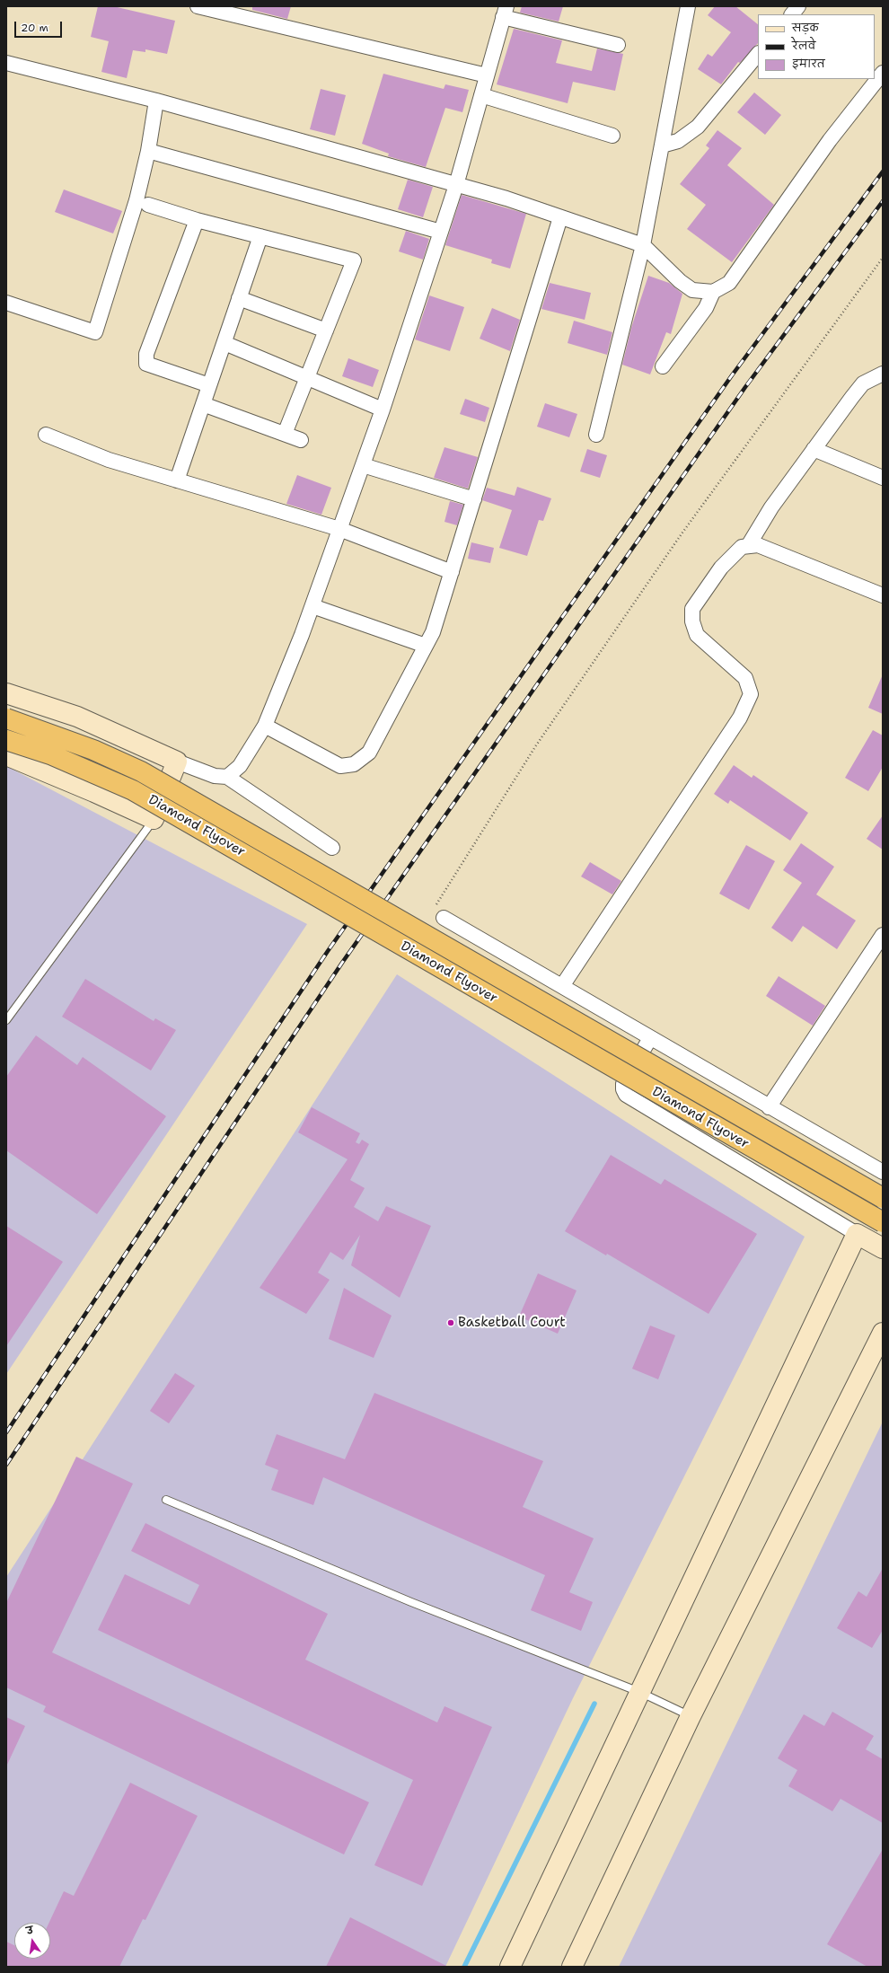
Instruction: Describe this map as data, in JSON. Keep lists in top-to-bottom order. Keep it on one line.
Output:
{"streets":{"highway":["Diamond Flyover"]},"places":["Basketball Court"],"legend":["सड़क","रेलवे","इमारत"],"scale_bar":"20 m","north":"top"}
